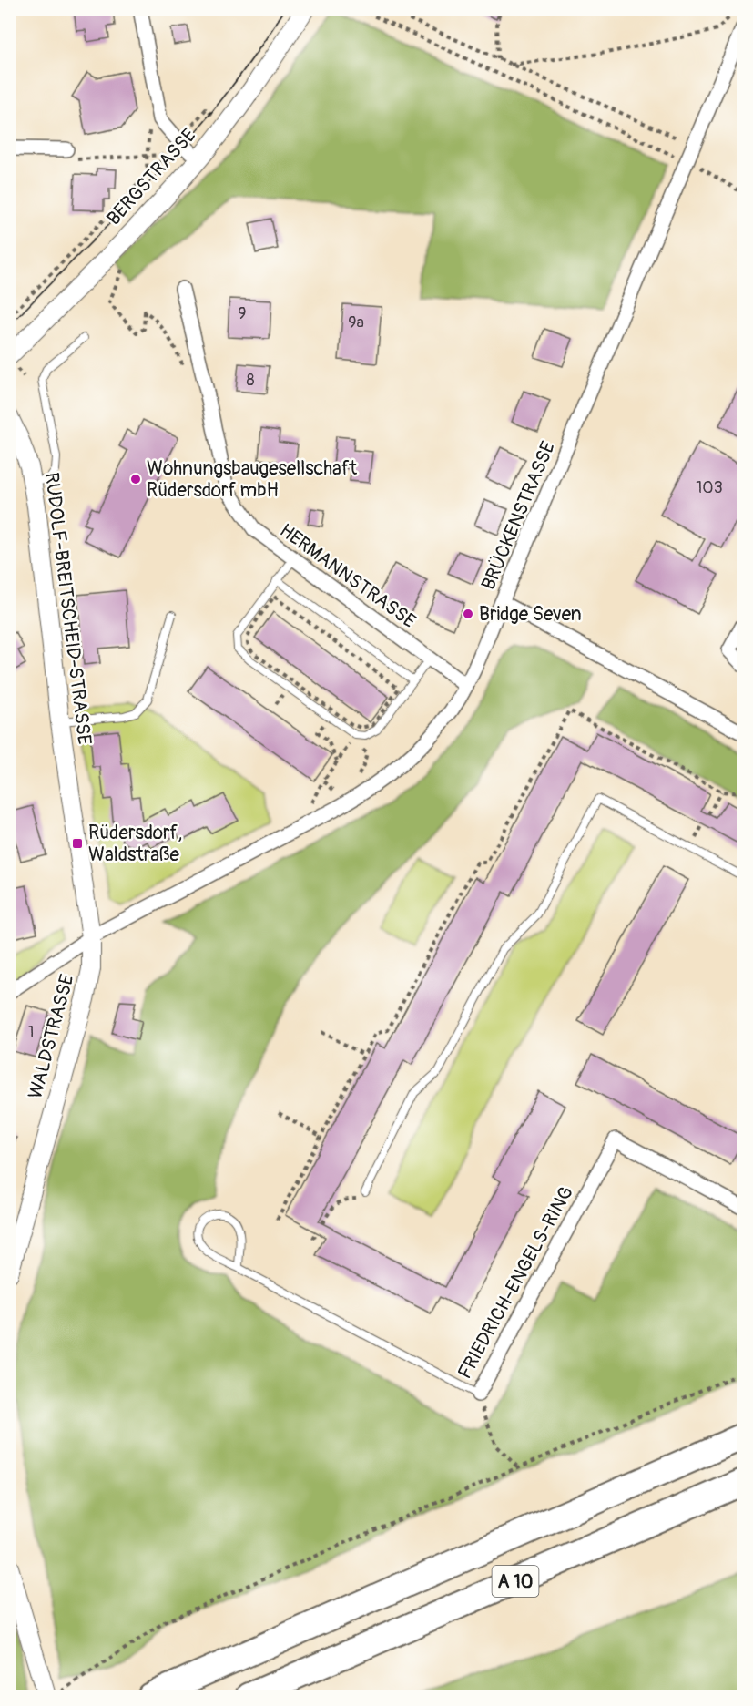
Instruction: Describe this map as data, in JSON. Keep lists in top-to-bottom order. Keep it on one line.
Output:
{"streets":{"highway":["A 10"],"street":["BERGSTRASSE","BRÜCKENSTRASSE","HERMANNSTRASSE","RUDOLF-BREITSCHEID-STRASSE","WALDSTRASSE","FRIEDRICH-ENGELS-RING"]},"crossings":[["BRÜCKENSTRASSE","HERMANNSTRASSE"],["BRÜCKENSTRASSE","RUDOLF-BREITSCHEID-STRASSE"],["BRÜCKENSTRASSE","WALDSTRASSE"],["RUDOLF-BREITSCHEID-STRASSE","WALDSTRASSE"]],"places":{"other":["Wohnungsbaugesellschaft Rüdersdorf mbH","Bridge Seven"],"transit":["Rüdersdorf, Waldstraße"]},"house_numbers":["9","9a","8","103","1"]}
